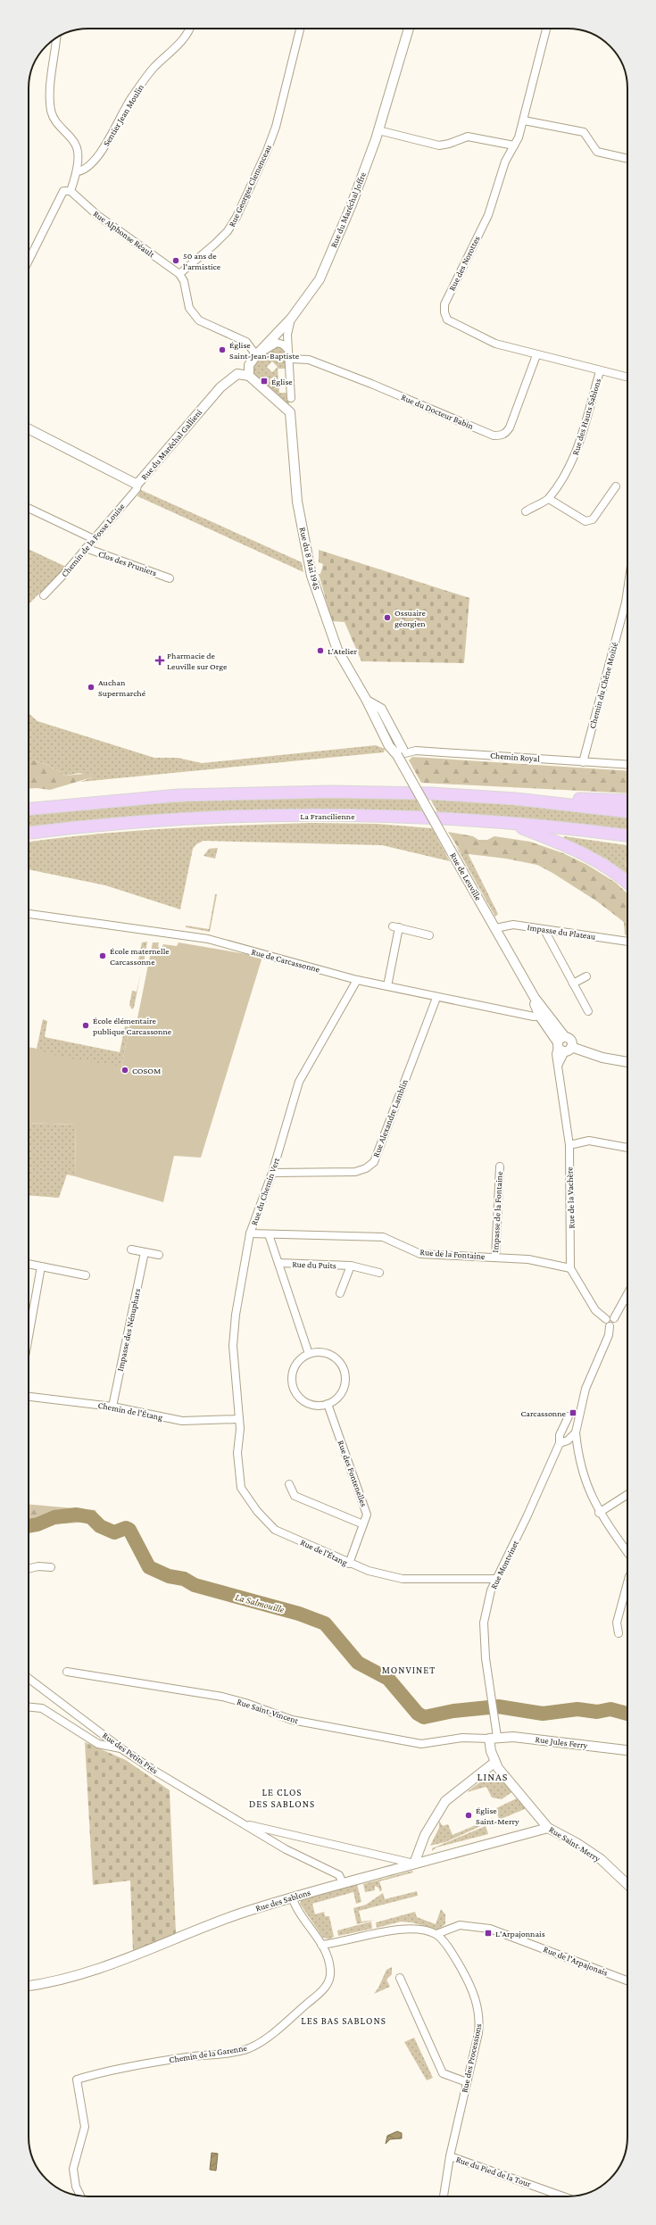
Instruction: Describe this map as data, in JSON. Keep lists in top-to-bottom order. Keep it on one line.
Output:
{"streets":{"highway":["La Francilienne"],"street":["Sentier Jean Moulin","Rue Georges Clemenceau","Rue du Maréchal Joffre","Rue Alphonse Réault","Rue des Norottes","Rue du Docteur Babin","Rue des Hauts Sablons","Rue du Maréchal Gallieni","Chemin de la Fosse Louise","Rue du 8 Mai 1945","Clos des Pruniers","Chemin du Chêne Moitié","Chemin Royal","Rue de Leuville","Impasse du Plateau","Rue de Carcassonne","Rue Alexandre Lamblin","Rue du Chemin Vert","Rue de la Vachère","Impasse de la Fontaine","Rue de la Fontaine","Rue du Puits","Impasse des Nénuphars","Chemin de l'Étang","Rue des Fontenelles","Rue de l'Étang","Rue Montvinet","Rue Saint-Vincent","Rue Jules Ferry","Rue des Petits Prés","Rue Saint-Merry","Rue des Sablons","Rue de l'Arpajonais","Chemin de la Garenne","Rue des Processions","Rue du Pied de la Tour"]},"crossings":[["Rue Georges Clemenceau","Rue Alphonse Réault"],["Rue du Maréchal Joffre","Rue du Maréchal Gallieni"],["Rue du Maréchal Joffre","Rue du 8 Mai 1945"],["Rue des Norottes","Rue du Docteur Babin"],["Rue des Norottes","Rue des Hauts Sablons"],["Rue du Maréchal Gallieni","Chemin de la Fosse Louise"],["Rue du Maréchal Gallieni","Rue du 8 Mai 1945"],["Chemin de la Fosse Louise","Clos des Pruniers"],["Rue du 8 Mai 1945","Chemin Royal"],["Rue du 8 Mai 1945","Rue de Leuville"],["Chemin du Chêne Moitié","Chemin Royal"],["Chemin Royal","Rue de Leuville"],["Rue de Leuville","Impasse du Plateau"],["Rue de Leuville","Rue de Carcassonne"],["Rue de Leuville","Rue de la Vachère"],["Rue de Carcassonne","Rue Alexandre Lamblin"],["Rue de Carcassonne","Rue du Chemin Vert"],["Rue Alexandre Lamblin","Rue du Chemin Vert"],["Rue du Chemin Vert","Rue de la Fontaine"],["Rue du Chemin Vert","Chemin de l'Étang"],["Rue du Chemin Vert","Rue de l'Étang"],["Rue de la Vachère","Rue de la Fontaine"],["Impasse de la Fontaine","Rue de la Fontaine"],["Impasse des Nénuphars","Chemin de l'Étang"],["Chemin de l'Étang","Rue de l'Étang"],["Rue des Fontenelles","Rue de l'Étang"],["Rue de l'Étang","Rue Montvinet"],["Rue Montvinet","Rue Saint-Vincent"],["Rue Montvinet","Rue Jules Ferry"],["Rue Montvinet","Rue Saint-Merry"],["Rue Saint-Vincent","Rue Jules Ferry"],["Rue Saint-Vincent","Rue Saint-Merry"],["Rue Jules Ferry","Rue Saint-Merry"],["Rue des Petits Prés","Rue des Sablons"],["Rue Saint-Merry","Rue des Sablons"],["Rue des Sablons","Chemin de la Garenne"],["Rue de l'Arpajonais","Rue des Processions"],["Rue des Processions","Rue du Pied de la Tour"]],"districts":["MONVINET","LINAS","LE CLOS DES SABLONS","LES BAS SABLONS"],"water":["La Salmouille"],"places":{"other":["50 ans de l'armistice","Église Saint-Jean-Baptiste","Ossuaire géorgien","L’Atelier","Auchan Supermarché","École maternelle Carcassonne","École élémentaire publique Carcassonne","COSOM","Église Saint-Merry"],"transit":["Église","Carcassonne","L'Arpajonnais"],"health":["Pharmacie de Leuville sur Orge"]}}
